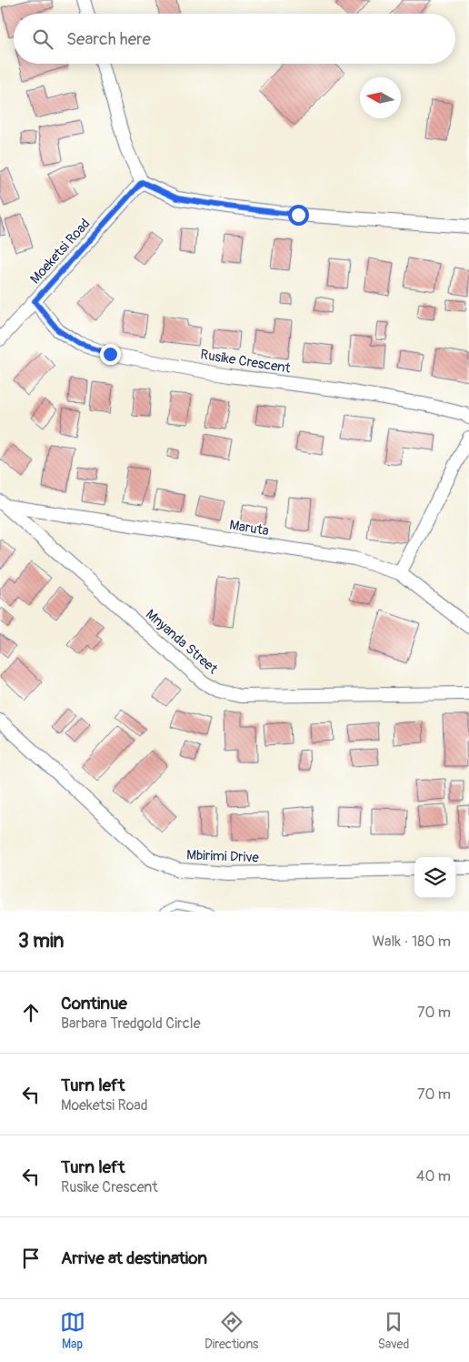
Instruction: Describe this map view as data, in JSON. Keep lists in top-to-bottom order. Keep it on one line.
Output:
{"streets":{"street":["Moeketsi Road","Rusike Crescent","Maruta","Mnyanda Street","Mbirimi Drive"]},"crossings":[["Moeketsi Road","Rusike Crescent"],["Maruta","Mnyanda Street"]],"north":"left","page":{"search":"Search here","heading":["3 min","Walk · 180 m"],"list":[["Continue","Barbara Tredgold Circle","70 m"],["Turn left","Moeketsi Road","70 m"],["Turn left","Rusike Crescent","40 m"],"Arrive at destination"],"nav":["Map","Directions","Saved"]}}
